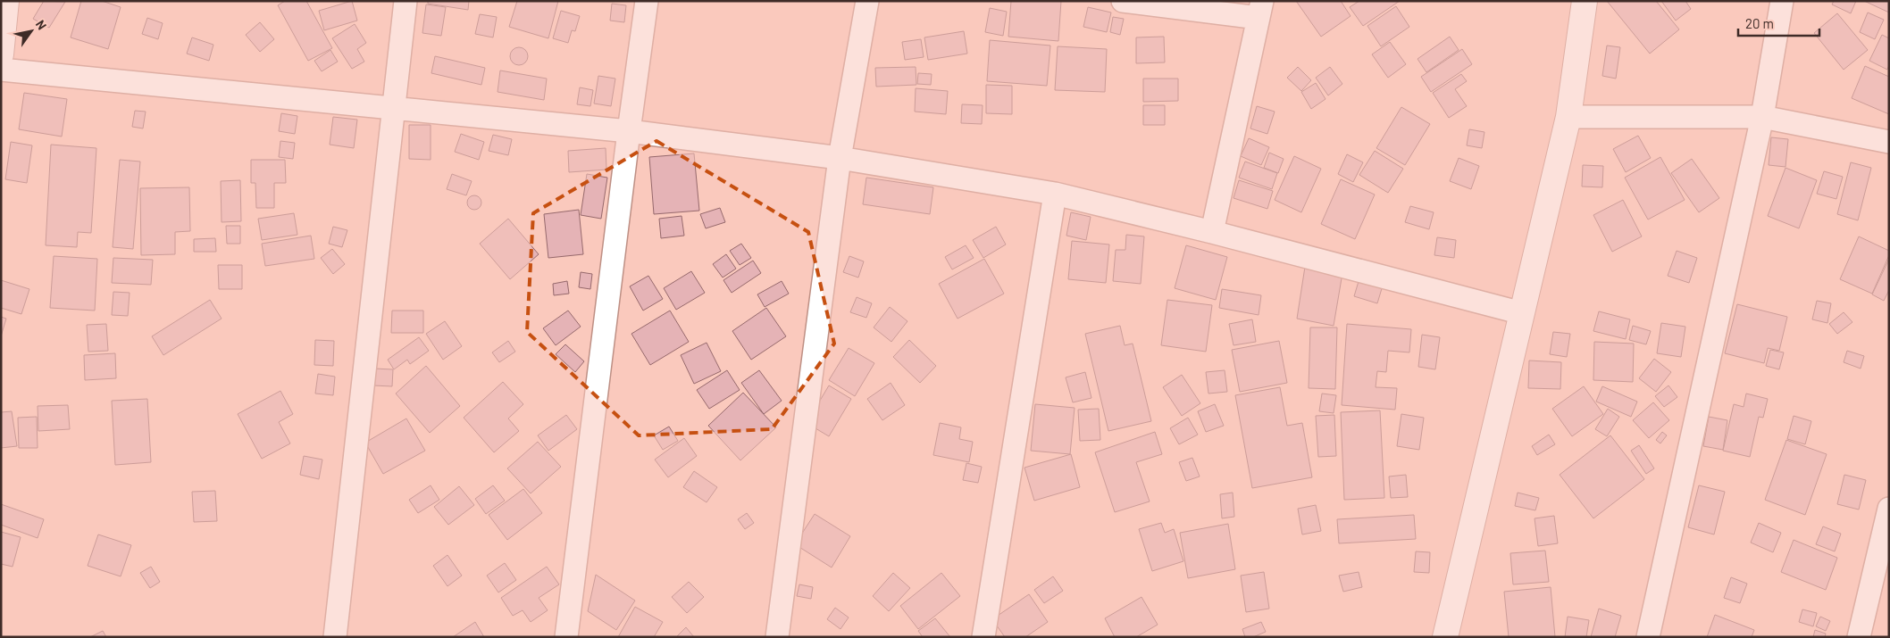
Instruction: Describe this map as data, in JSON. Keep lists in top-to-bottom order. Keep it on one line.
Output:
{"scale_bar":"20 m","north":"top right"}
